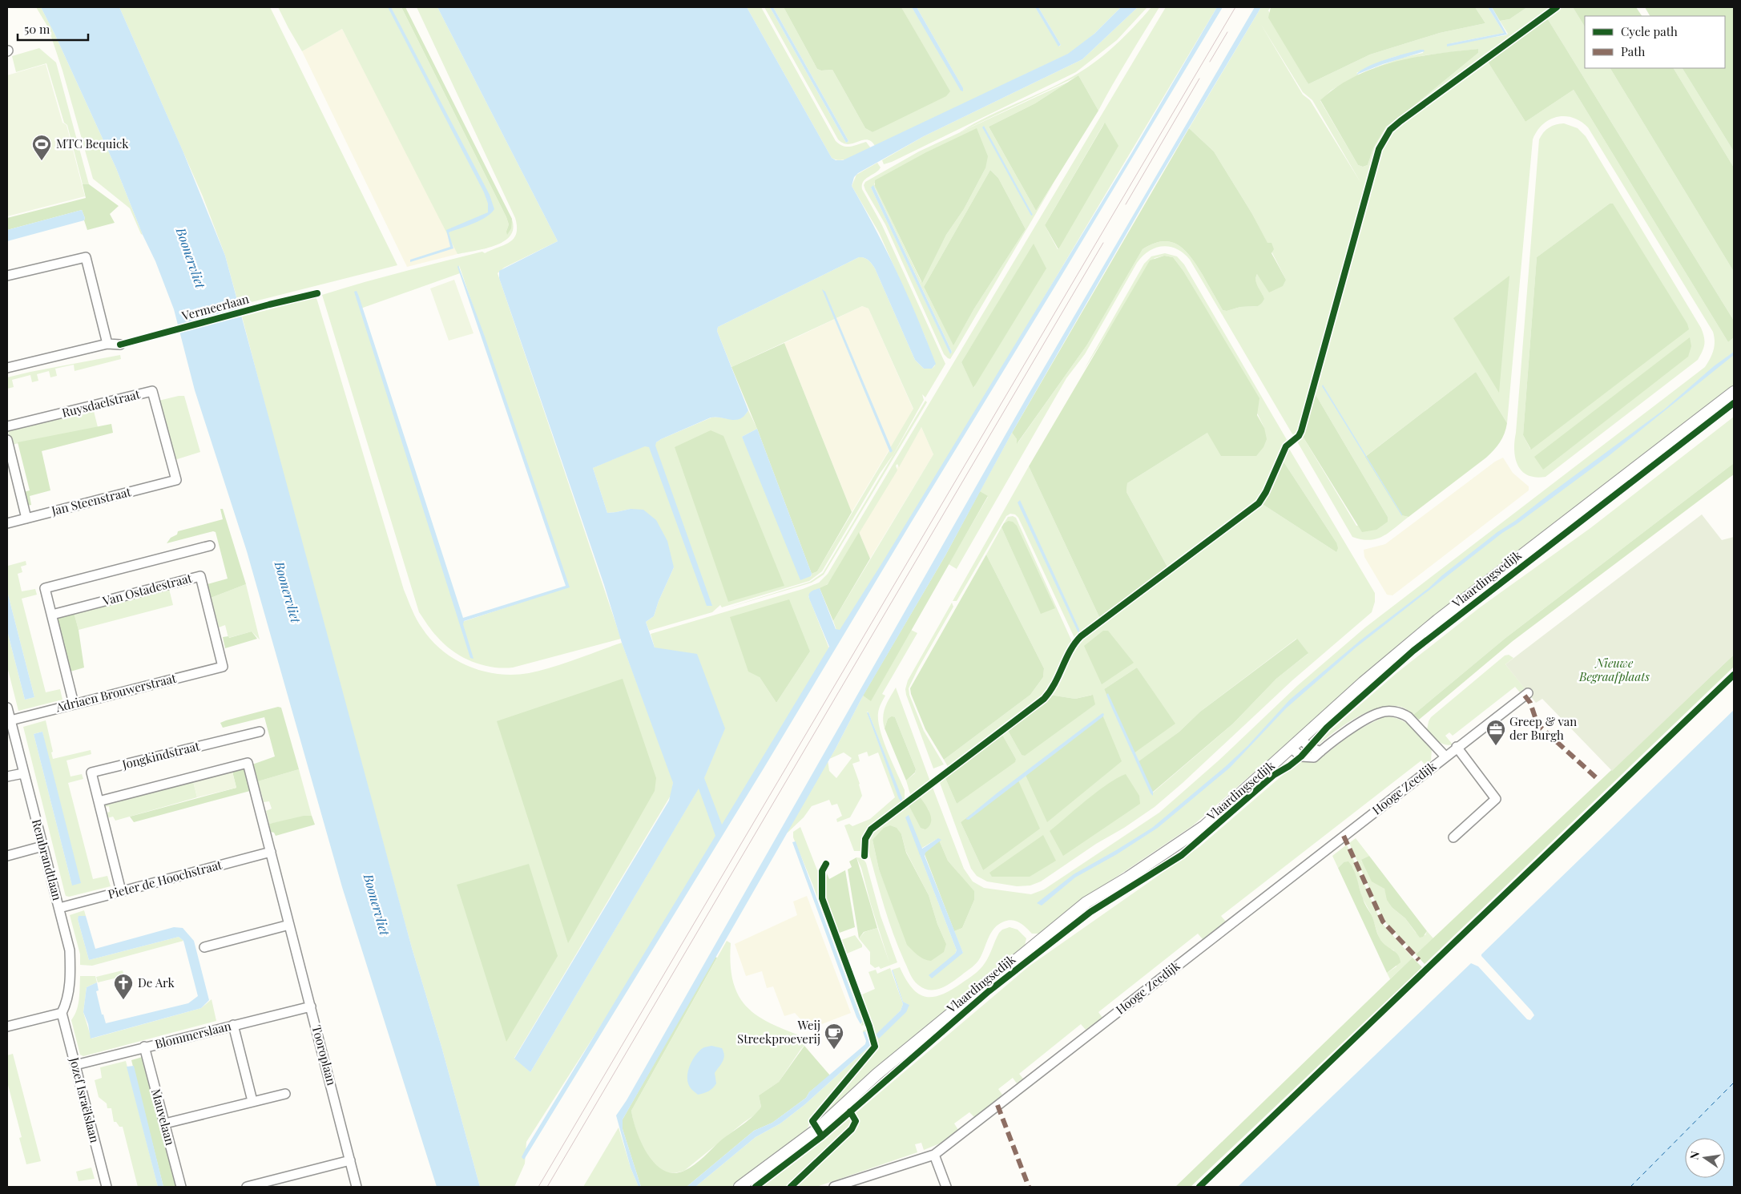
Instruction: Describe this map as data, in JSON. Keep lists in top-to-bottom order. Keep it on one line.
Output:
{"streets":{"street":["Ruysdaelstraat","Jan Steenstraat","Vlaardingsedijk","Van Ostadestraat","Adriaen Brouwerstraat","Jongkindstraat","Hooge Zeedijk","Rembrandtlaan","Pieter de Hoochstraat","Blommerslaan","Tooroplaan","Jozef Israëlslaan","Mauvelaan"],"cycle path":["Vermeerlaan"]},"crossings":[["Ruysdaelstraat","Jan Steenstraat"],["Vlaardingsedijk","Hooge Zeedijk"],["Van Ostadestraat","Adriaen Brouwerstraat"],["Adriaen Brouwerstraat","Rembrandtlaan"],["Jongkindstraat","Pieter de Hoochstraat"],["Jongkindstraat","Tooroplaan"],["Rembrandtlaan","Pieter de Hoochstraat"],["Rembrandtlaan","Jozef Israëlslaan"],["Pieter de Hoochstraat","Tooroplaan"],["Blommerslaan","Tooroplaan"],["Blommerslaan","Jozef Israëlslaan"],["Blommerslaan","Mauvelaan"]],"water":["Boonervliet"],"parks":["Nieuwe Begraafplaats"],"places":{"sports":["MTC Bequick"],"office":["Greep & van der Burgh"],"church":["De Ark"],"cafe":["Weij Streekproeverij"]},"legend":["Cycle path","Path"],"scale_bar":"50 m","north":"left"}
